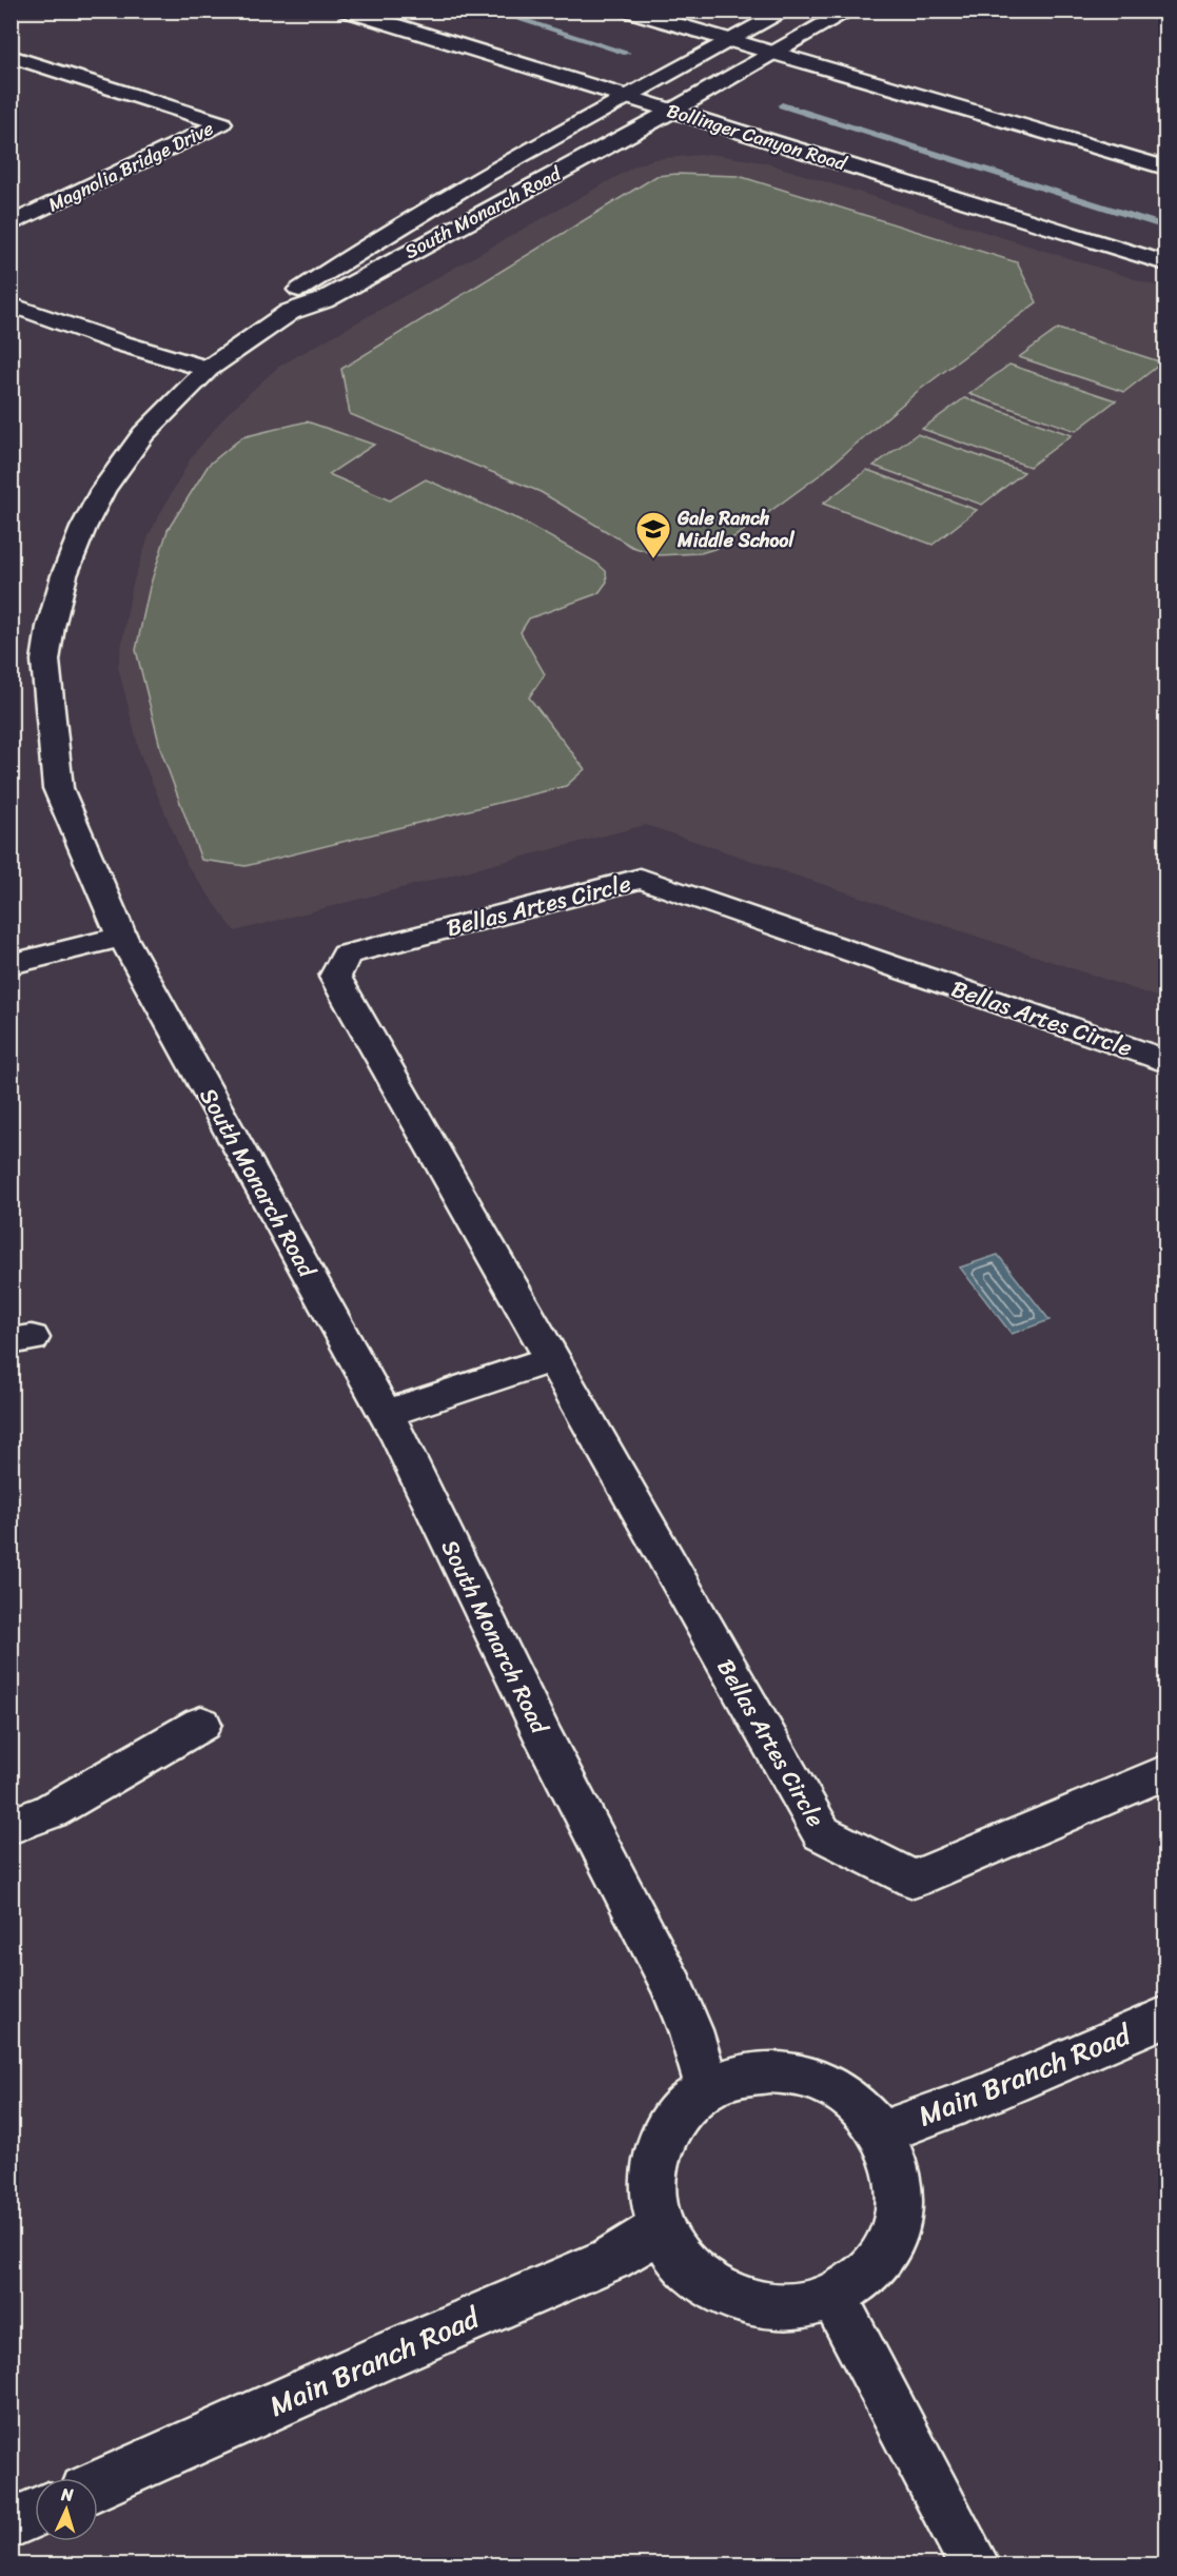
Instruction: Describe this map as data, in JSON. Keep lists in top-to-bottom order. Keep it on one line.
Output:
{"streets":{"street":["Bollinger Canyon Road","Magnolia Bridge Drive","South Monarch Road","Bellas Artes Circle","Main Branch Road"]},"crossings":[["Bollinger Canyon Road","South Monarch Road"]],"places":{"school or university":["Gale Ranch Middle School"]},"north":"top"}
